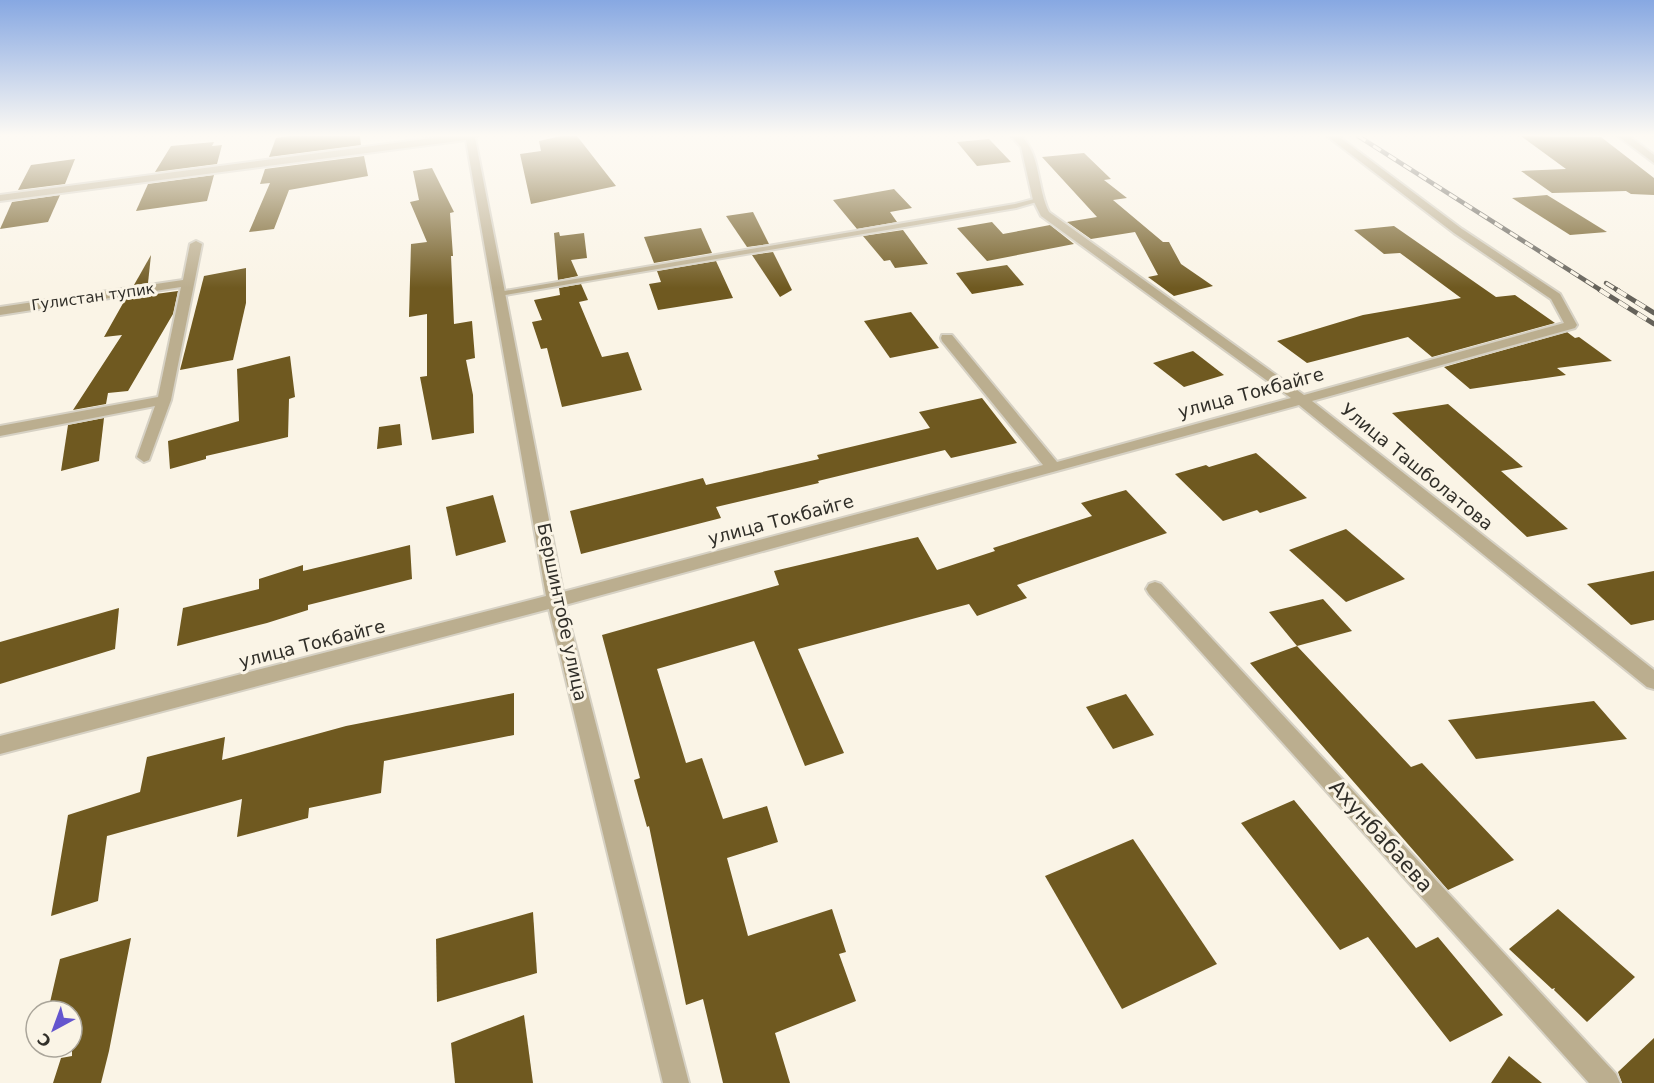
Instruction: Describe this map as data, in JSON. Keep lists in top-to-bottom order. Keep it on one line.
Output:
{"streets":{"street":["Гулистан тупик","улица Токбайге","Улица Ташболатова","Бершинтобе улица","Ахунбабаева"]},"crossings":[["улица Токбайге","Улица Ташболатова"],["улица Токбайге","Бершинтобе улица"]],"north":"bottom left"}
